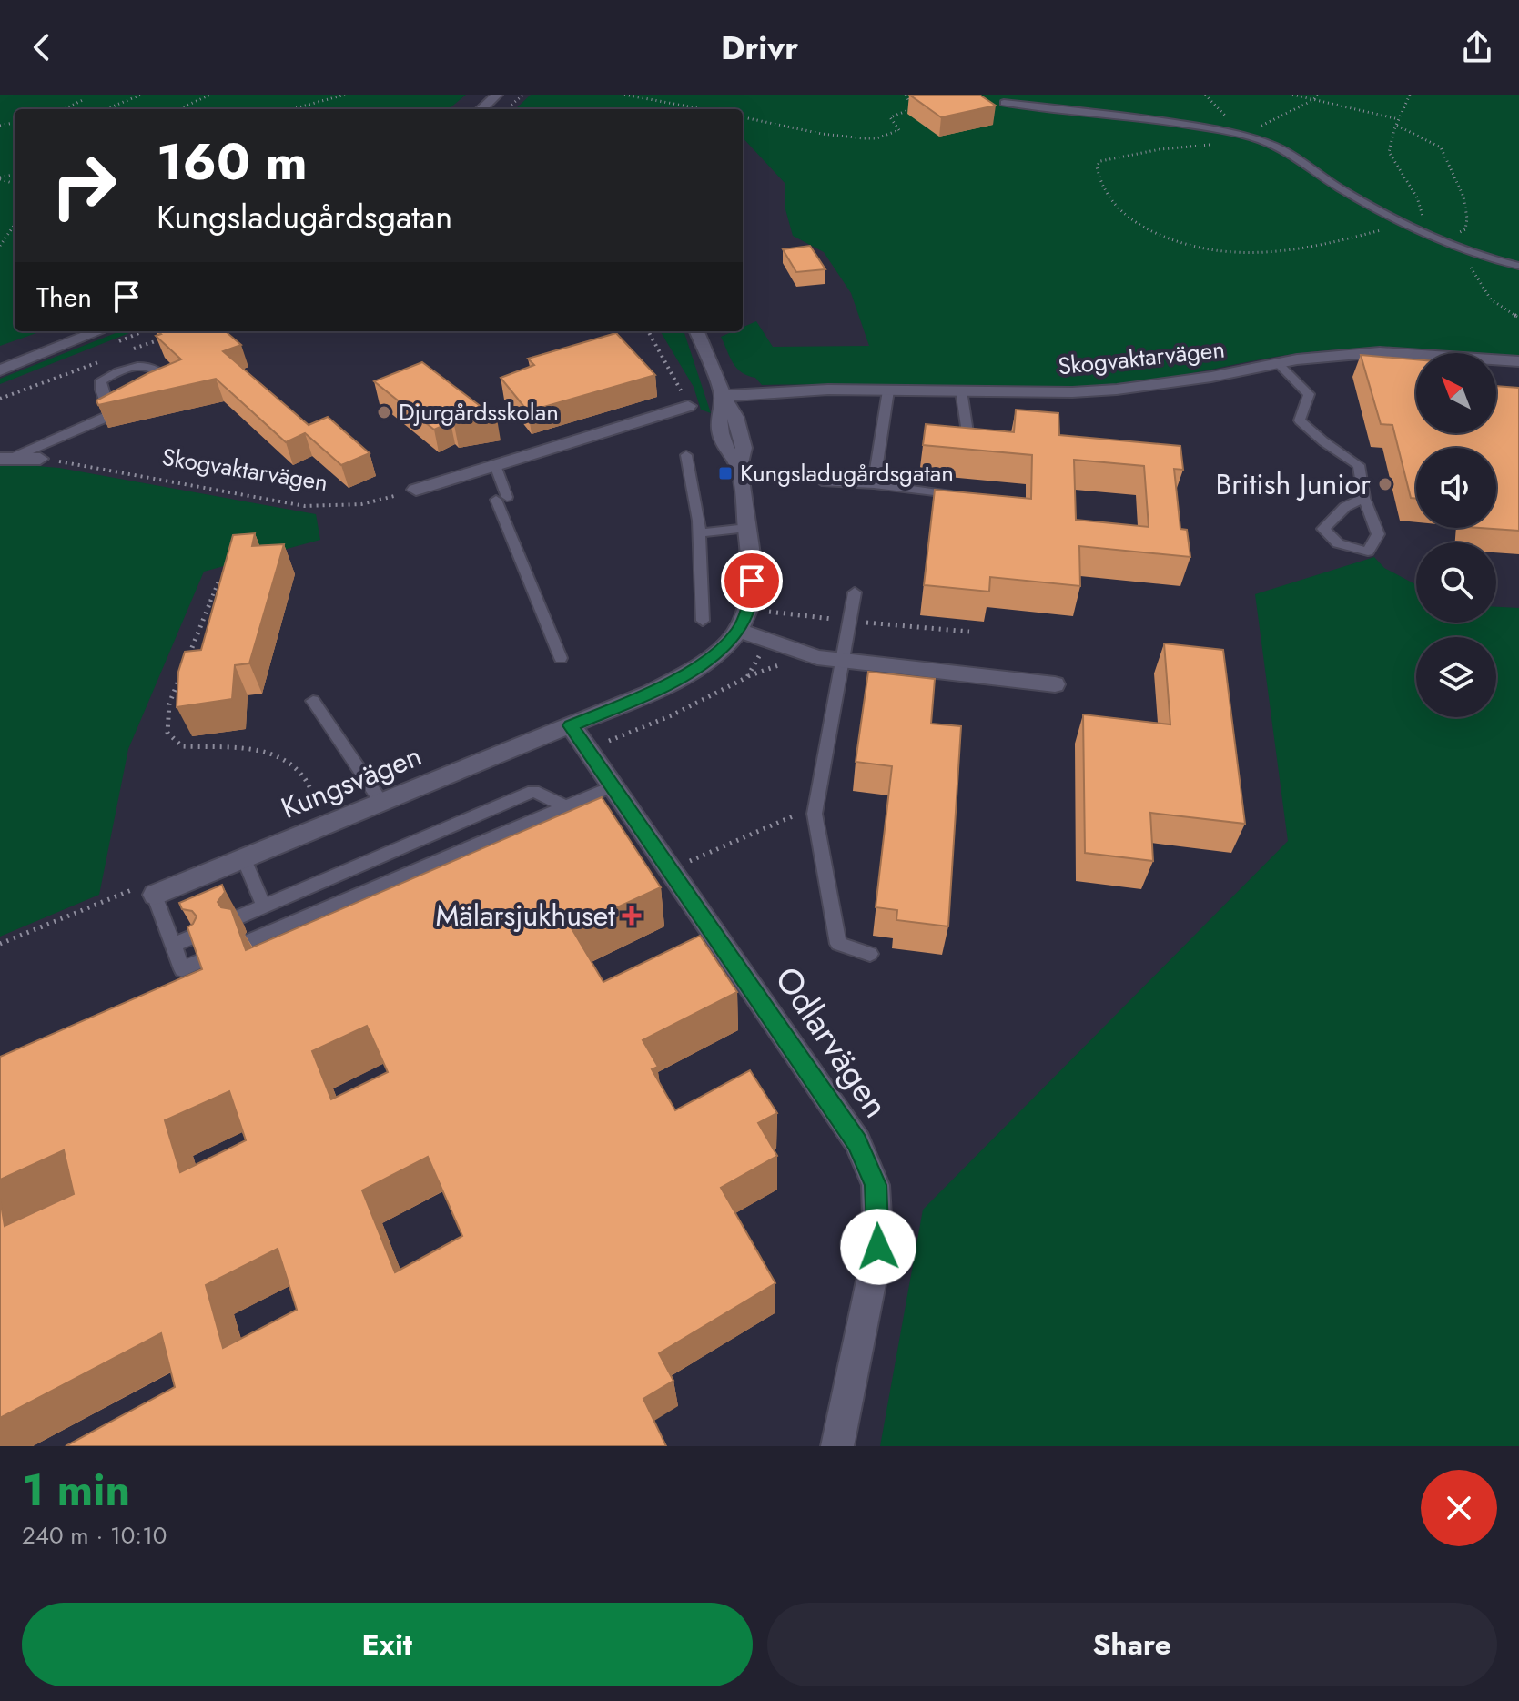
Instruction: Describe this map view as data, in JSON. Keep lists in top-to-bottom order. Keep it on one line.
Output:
{"streets":{"street":["Skogvaktarvägen","Kungsvägen","Odlarvägen"]},"crossings":[["Kungsvägen","Odlarvägen"]],"places":{"other":["Djurgårdsskolan","British Junior"],"transit":["Kungsladugårdsgatan"],"health":["Mälarsjukhuset"]},"north":"top left","page":{"header":"Drivr","turn":["160 m","Kungsladugårdsgatan"],"then":"Then","heading":["1 min","240 m · 10:10"],"buttons":["Exit","Share"]}}
